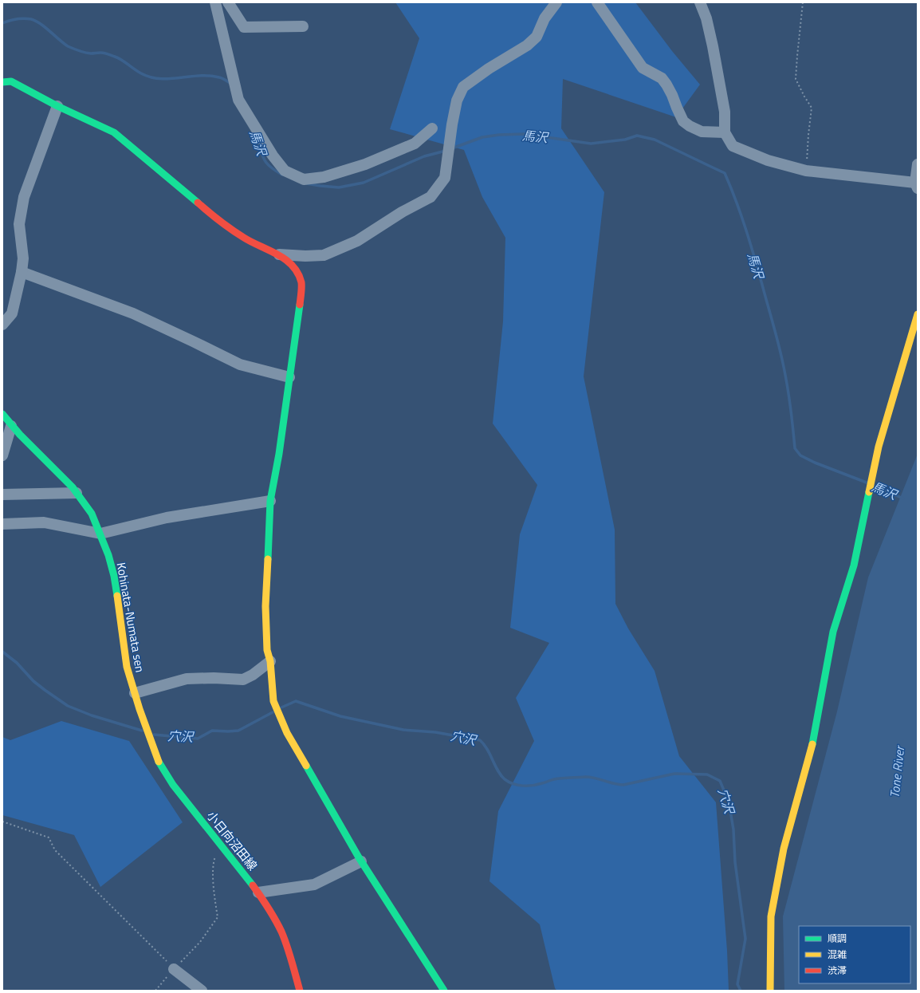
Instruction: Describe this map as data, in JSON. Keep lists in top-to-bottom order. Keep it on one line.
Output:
{"streets":{"street":["Kohinata-Numata sen","小日向沼田線"]},"crossings":[["Kohinata-Numata sen","小日向沼田線"]],"water":["馬沢","穴沢","Tone River"],"legend":["順調","混雑","渋滞"]}
